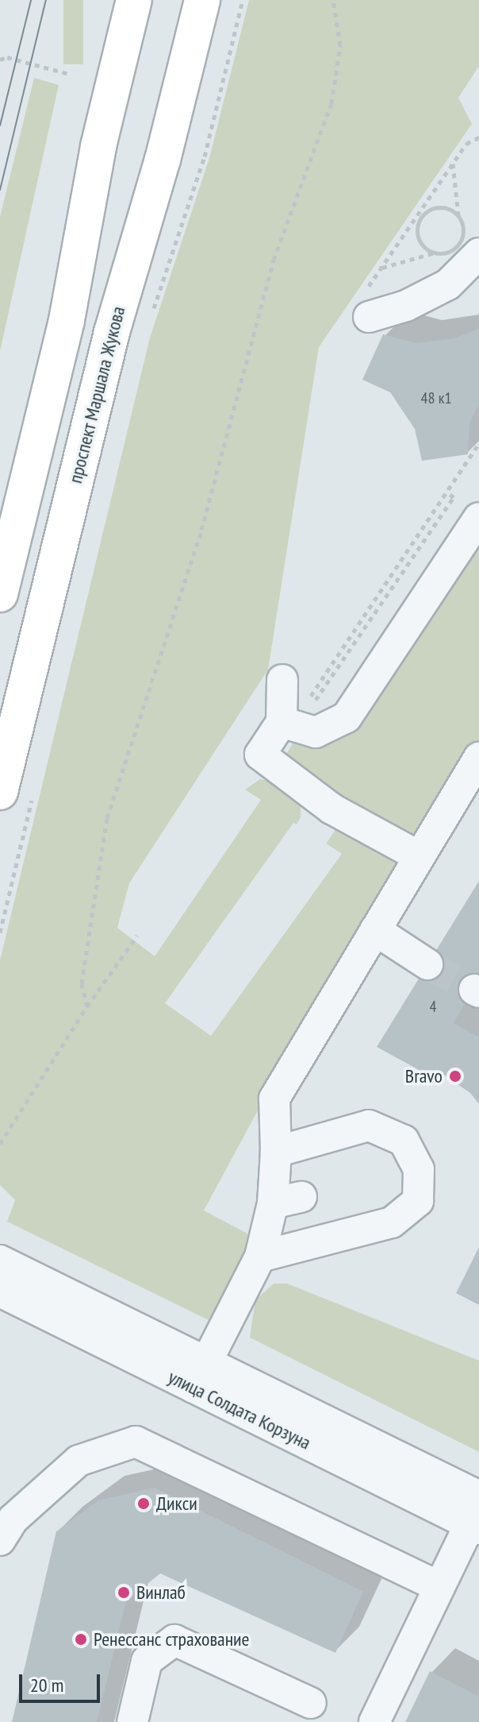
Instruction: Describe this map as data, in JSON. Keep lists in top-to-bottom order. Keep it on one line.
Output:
{"streets":{"main road":["проспект Маршала Жукова"],"street":["улица Солдата Корзуна"]},"places":["Bravo","Дикси","Винлаб","Ренессанс страхование"],"house_numbers":["48 к1","4"],"scale_bar":"20 m"}
